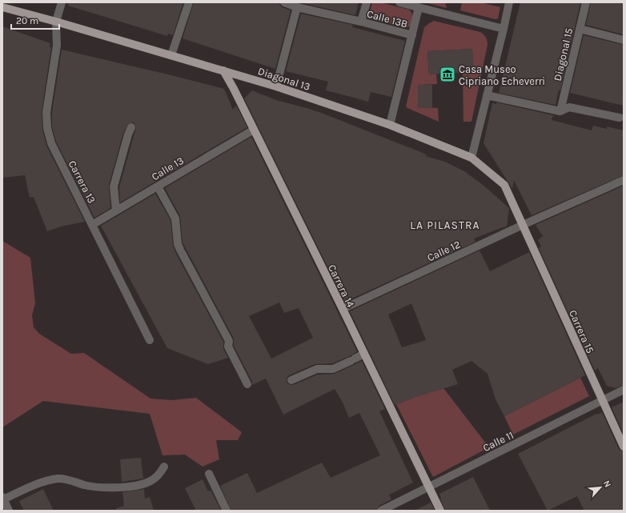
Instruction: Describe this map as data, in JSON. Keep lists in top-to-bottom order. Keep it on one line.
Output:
{"streets":{"main road":["Diagonal 13","Carrera 14","Carrera 15"],"street":["Calle 13B","Diagonal 15","Calle 13","Carrera 13","Calle 12","Calle 11"]},"crossings":[["Diagonal 13","Carrera 13"],["Diagonal 13","Calle 12"],["Diagonal 13","Carrera 14"],["Diagonal 13","Carrera 15"],["Calle 13","Carrera 13"],["Calle 13","Carrera 14"],["Calle 12","Carrera 14"],["Calle 12","Carrera 15"],["Carrera 14","Calle 11"],["Carrera 15","Calle 11"]],"districts":["LA PILASTRA"],"places":{"museum":["Casa Museo Cipriano Echeverri"]},"scale_bar":"20 m","north":"top right"}
